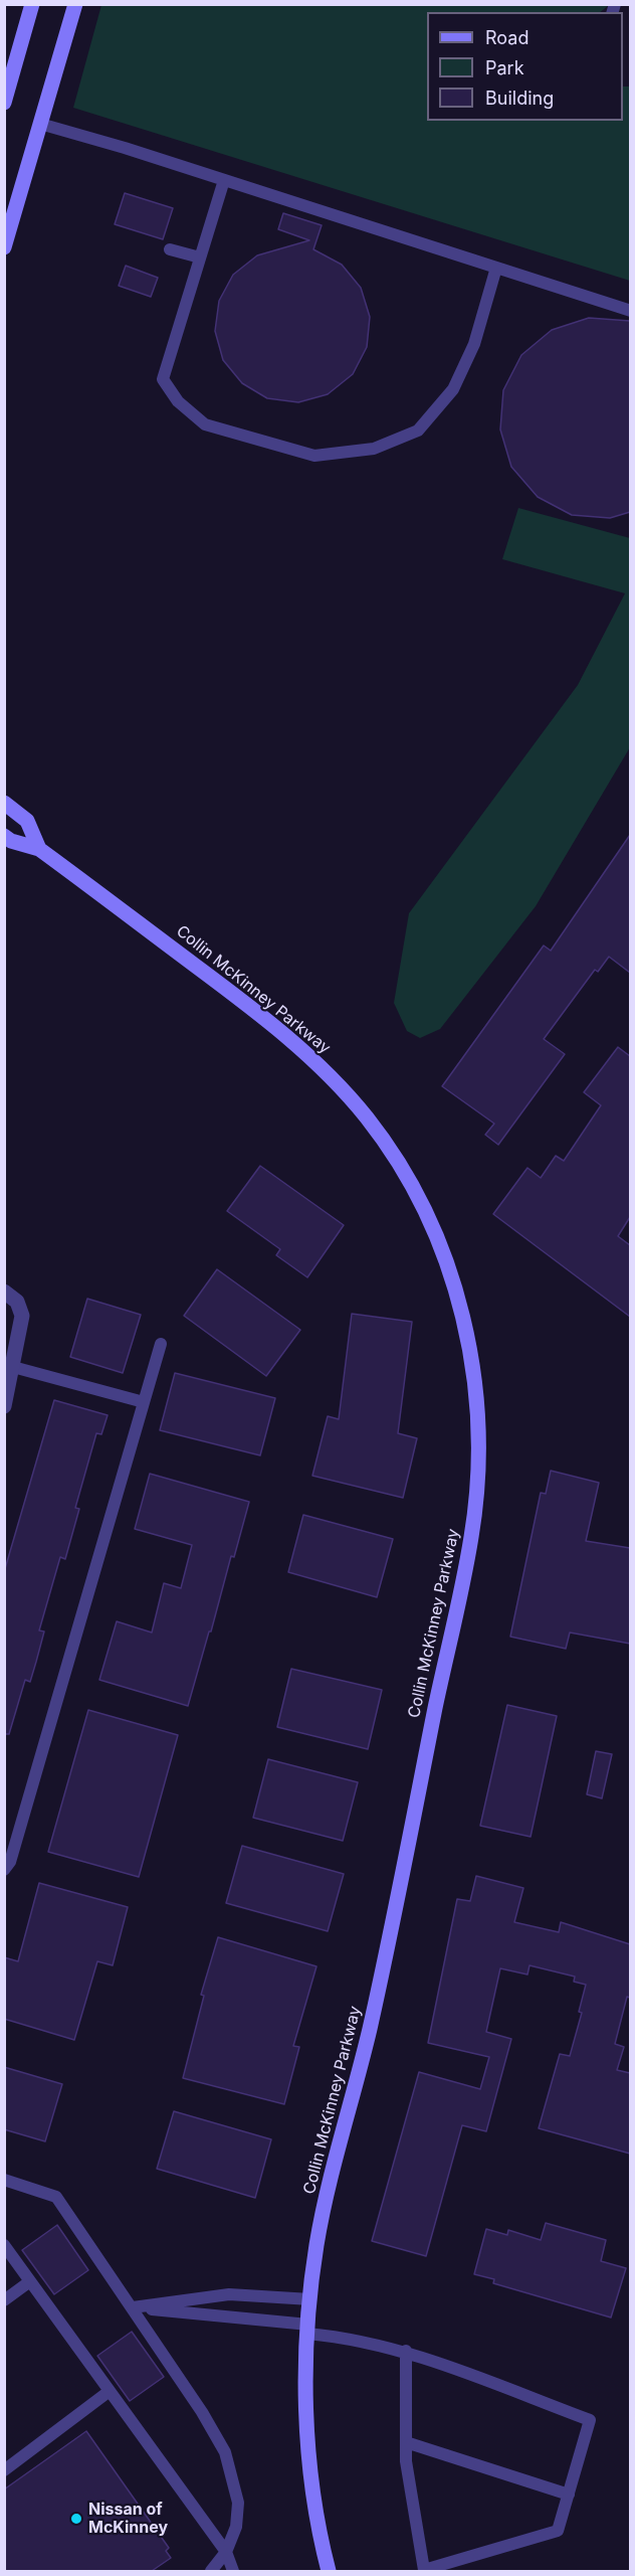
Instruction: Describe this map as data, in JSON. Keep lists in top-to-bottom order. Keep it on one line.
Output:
{"streets":{"street":["Collin McKinney Parkway"]},"places":["Nissan of McKinney"],"legend":["Road","Park","Building"]}
